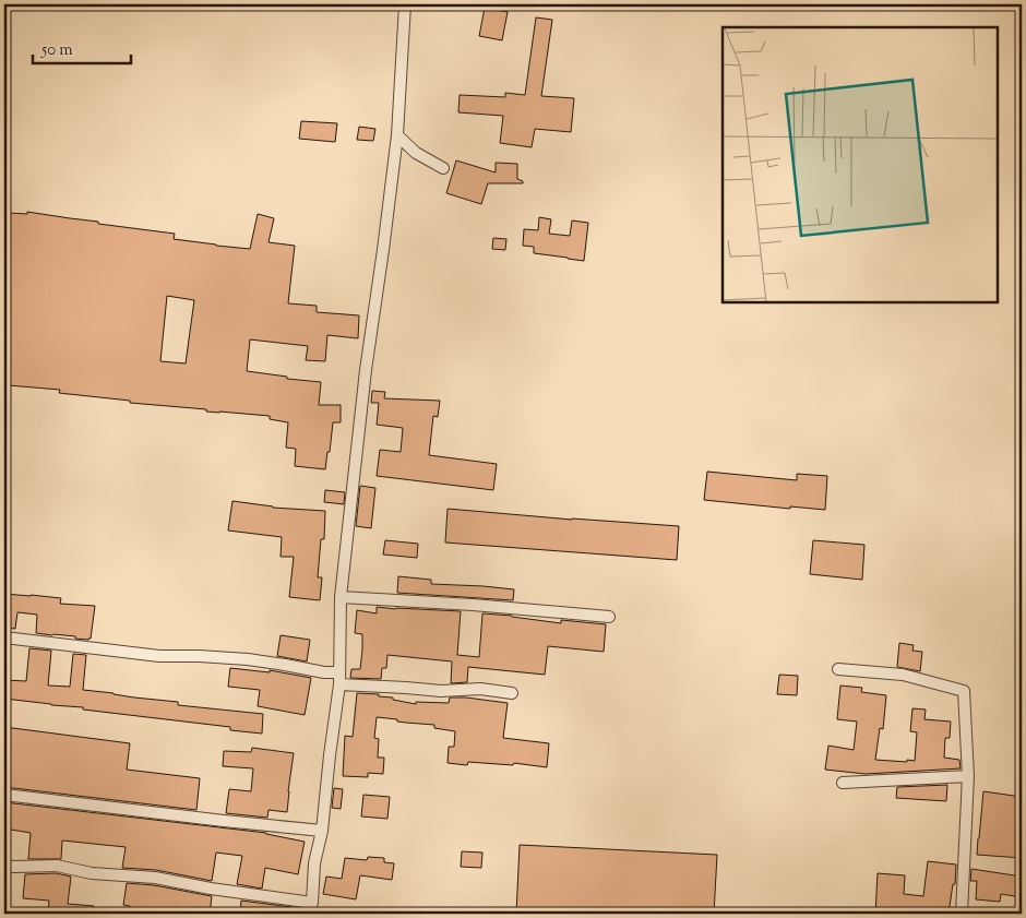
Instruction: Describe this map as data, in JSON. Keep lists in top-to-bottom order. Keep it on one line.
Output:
{"scale_bar":"50 m"}
